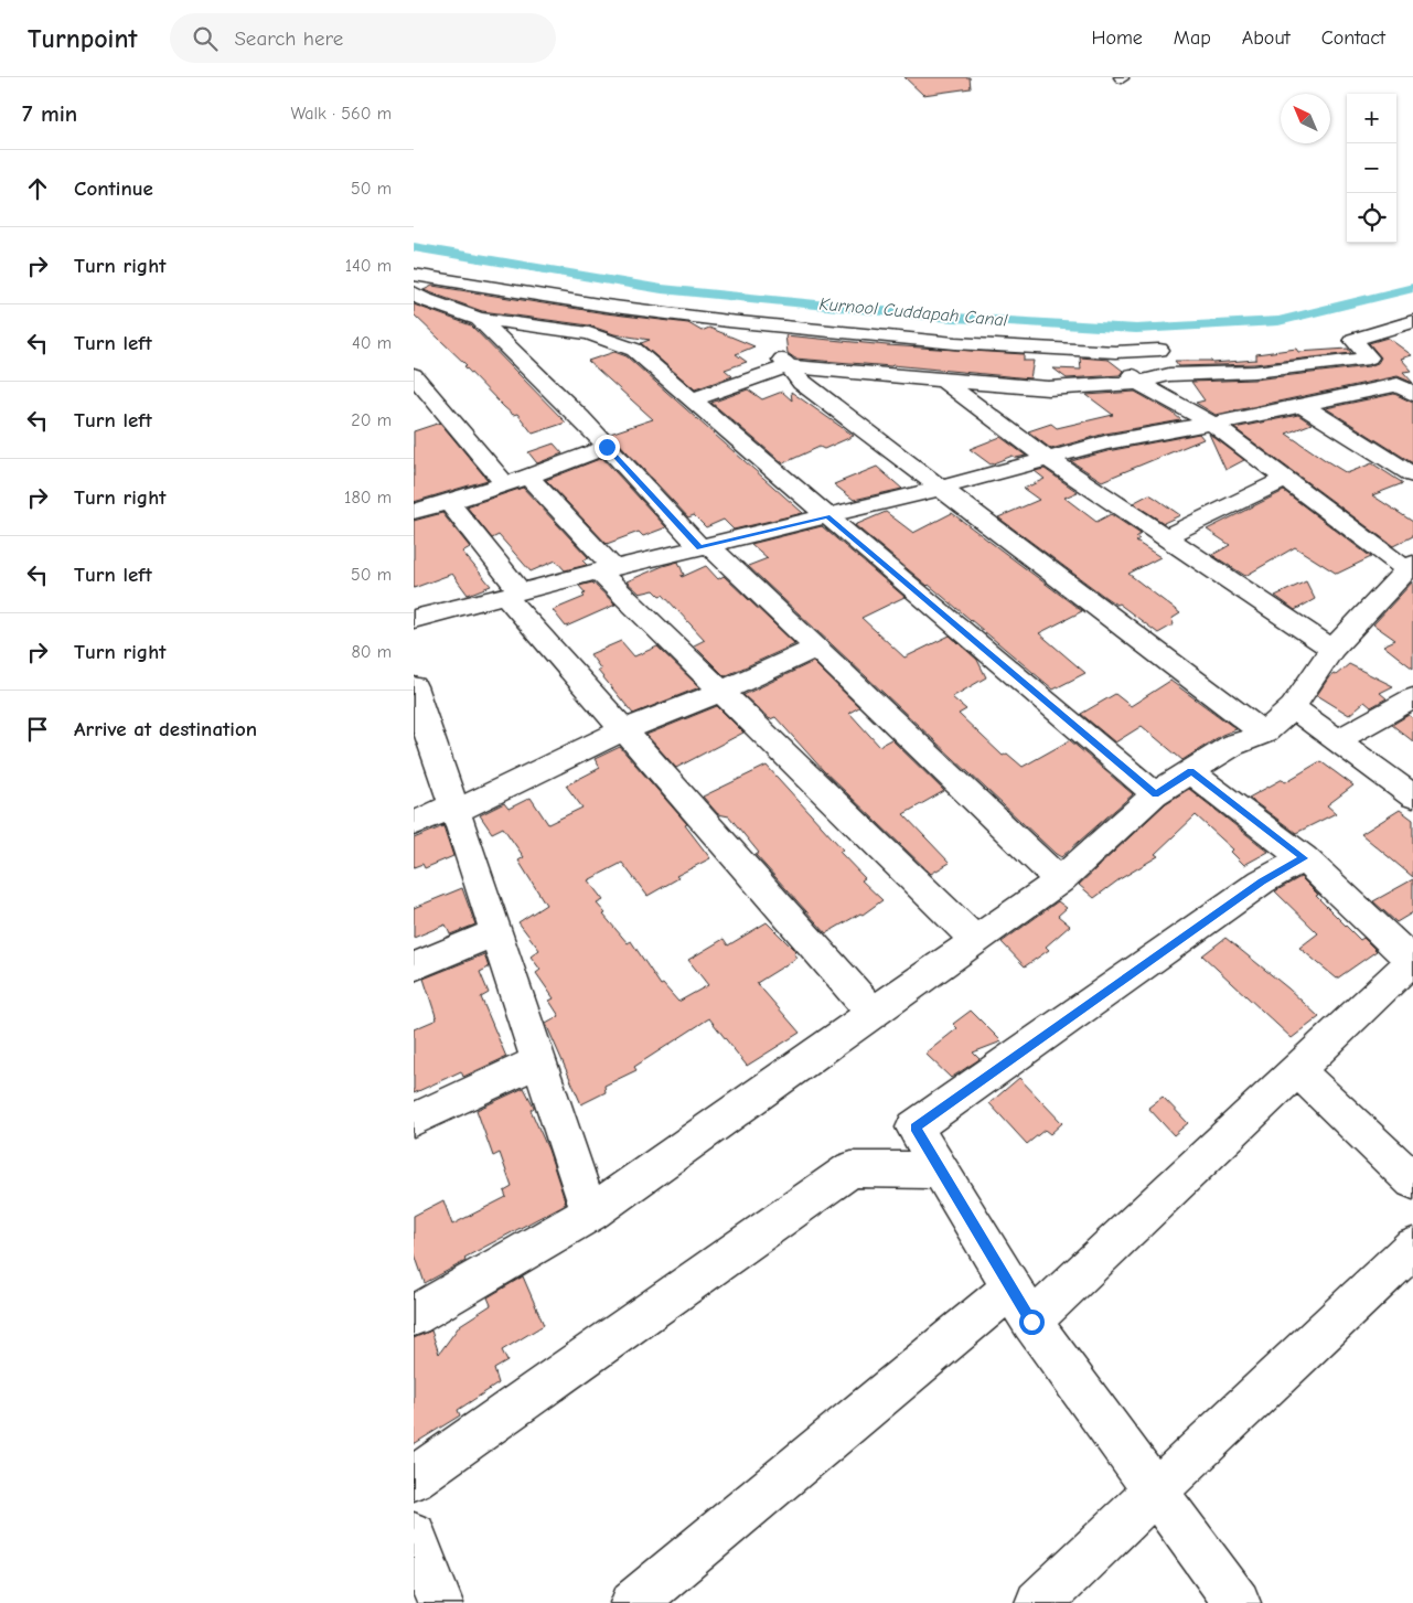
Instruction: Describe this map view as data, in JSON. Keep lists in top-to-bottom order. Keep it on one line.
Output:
{"water":["Kurnool Cuddapah Canal"],"north":"top left","page":{"header":"Turnpoint","search":"Search here","nav":["Home","Map","About","Contact"],"heading":["7 min","Walk · 560 m"],"map_buttons":["+","−"],"list":[["Continue","50 m"],["Turn right","140 m"],["Turn left","40 m"],["Turn left","20 m"],["Turn right","180 m"],["Turn left","50 m"],["Turn right","80 m"],"Arrive at destination"]}}
